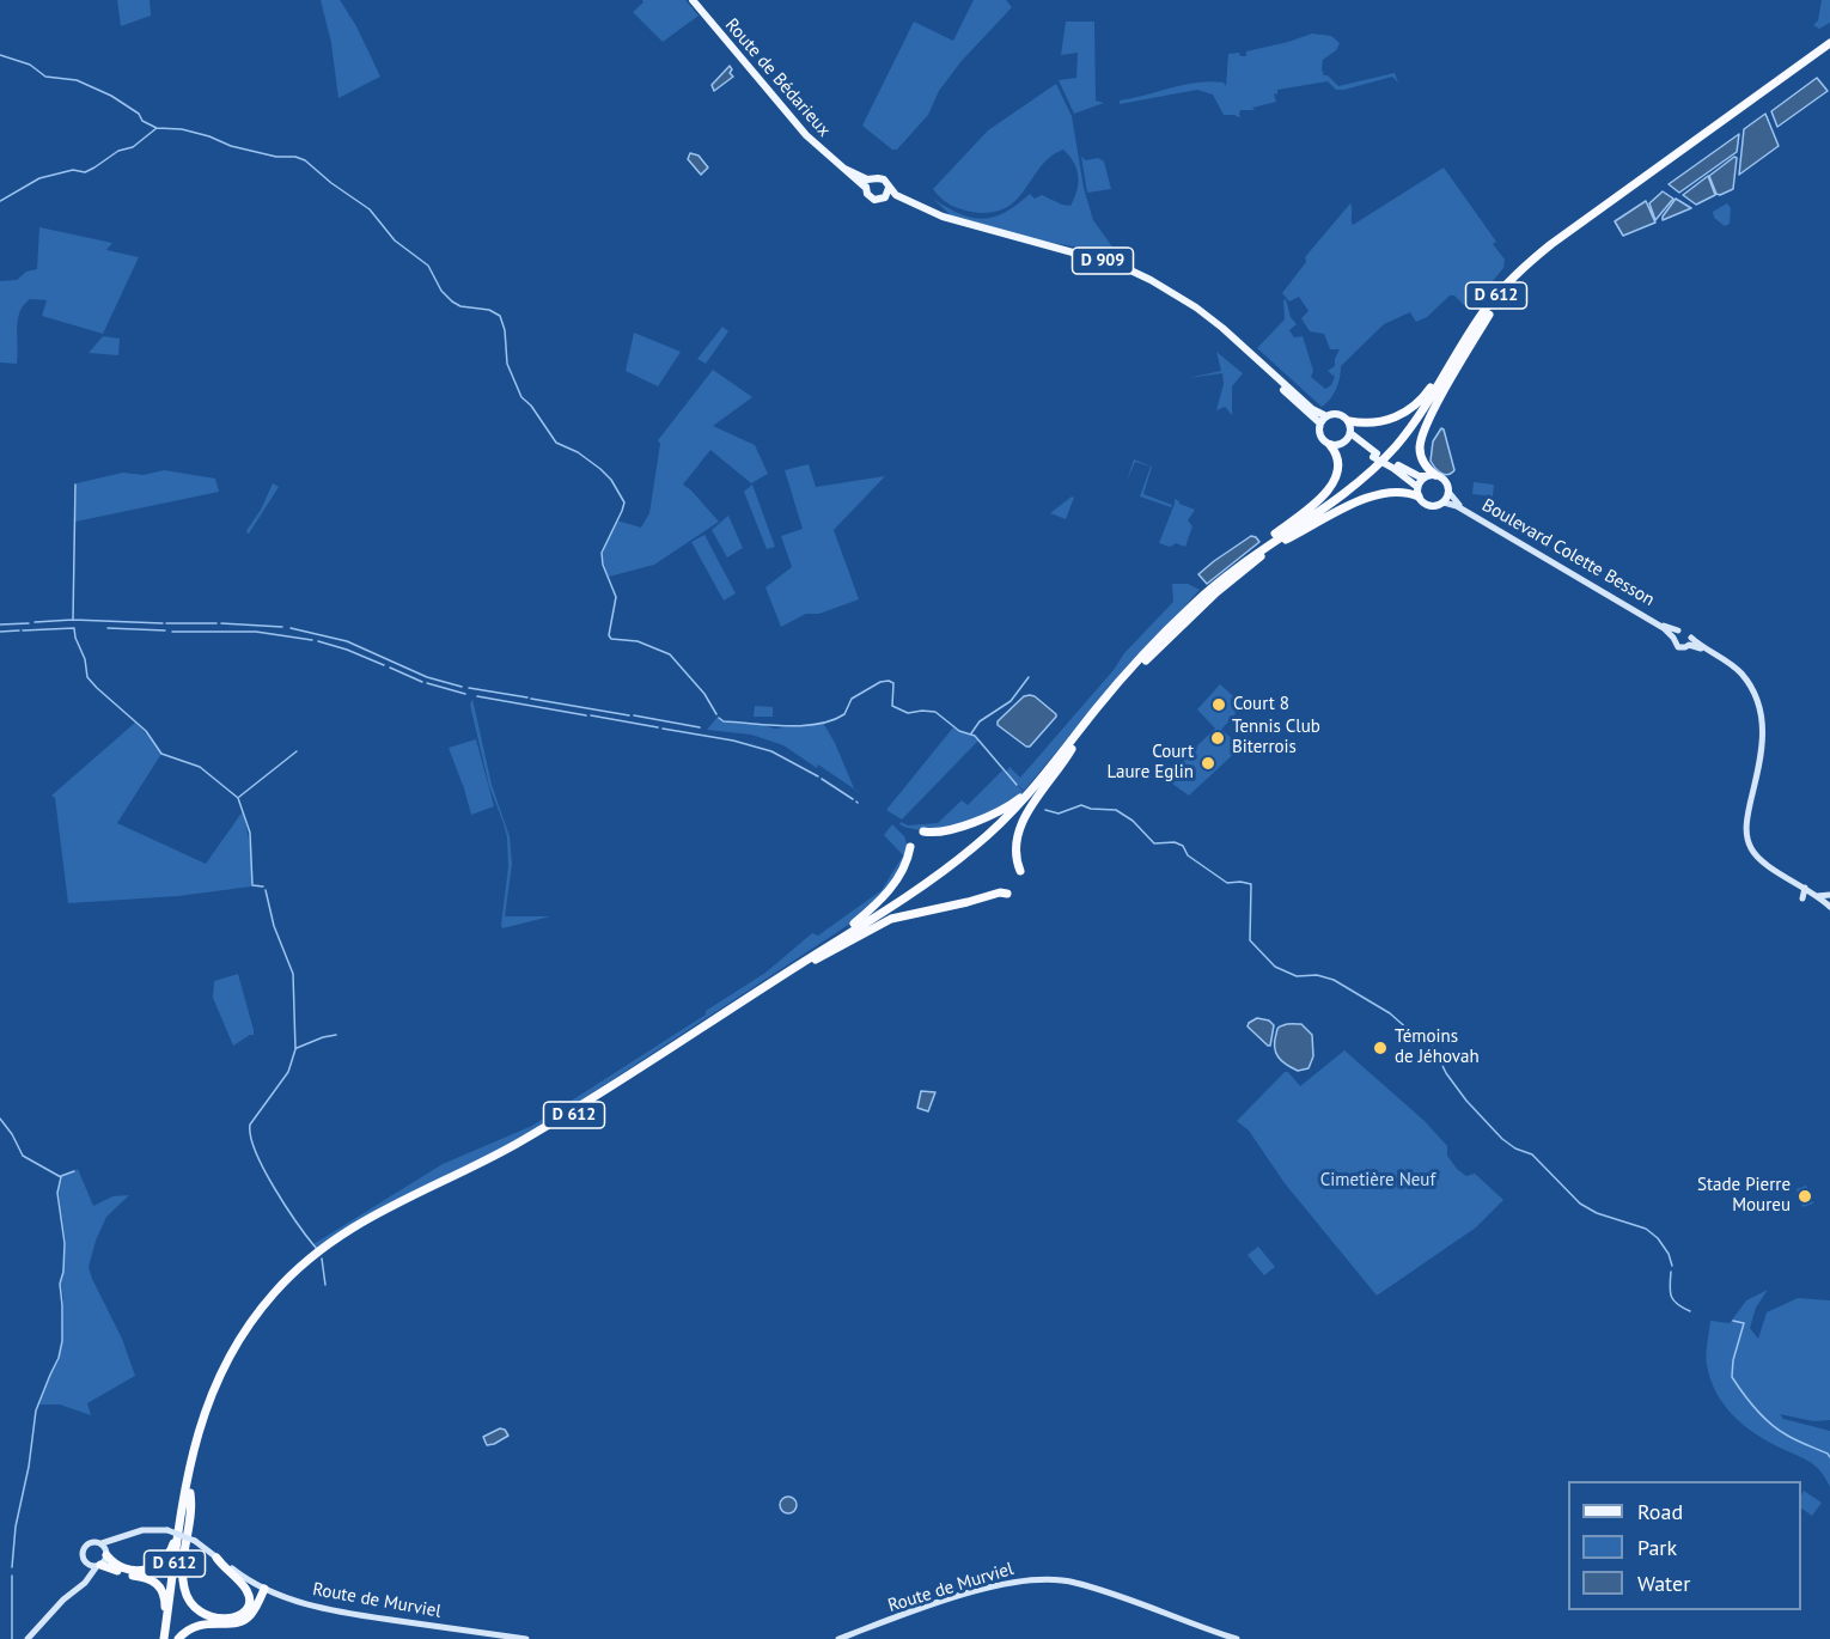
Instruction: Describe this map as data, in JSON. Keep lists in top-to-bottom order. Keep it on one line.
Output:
{"streets":{"highway":["D 612"],"main road":["Route de Bédarieux","D 909","Boulevard Colette Besson","Route de Murviel"]},"crossings":[["Route de Bédarieux","D 909"]],"parks":["Cimetière Neuf"],"places":["Court 8","Tennis Club Biterrois","Court Laure Eglin","Témoins de Jéhovah","Stade Pierre Moureu"],"legend":["Road","Park","Water"]}
